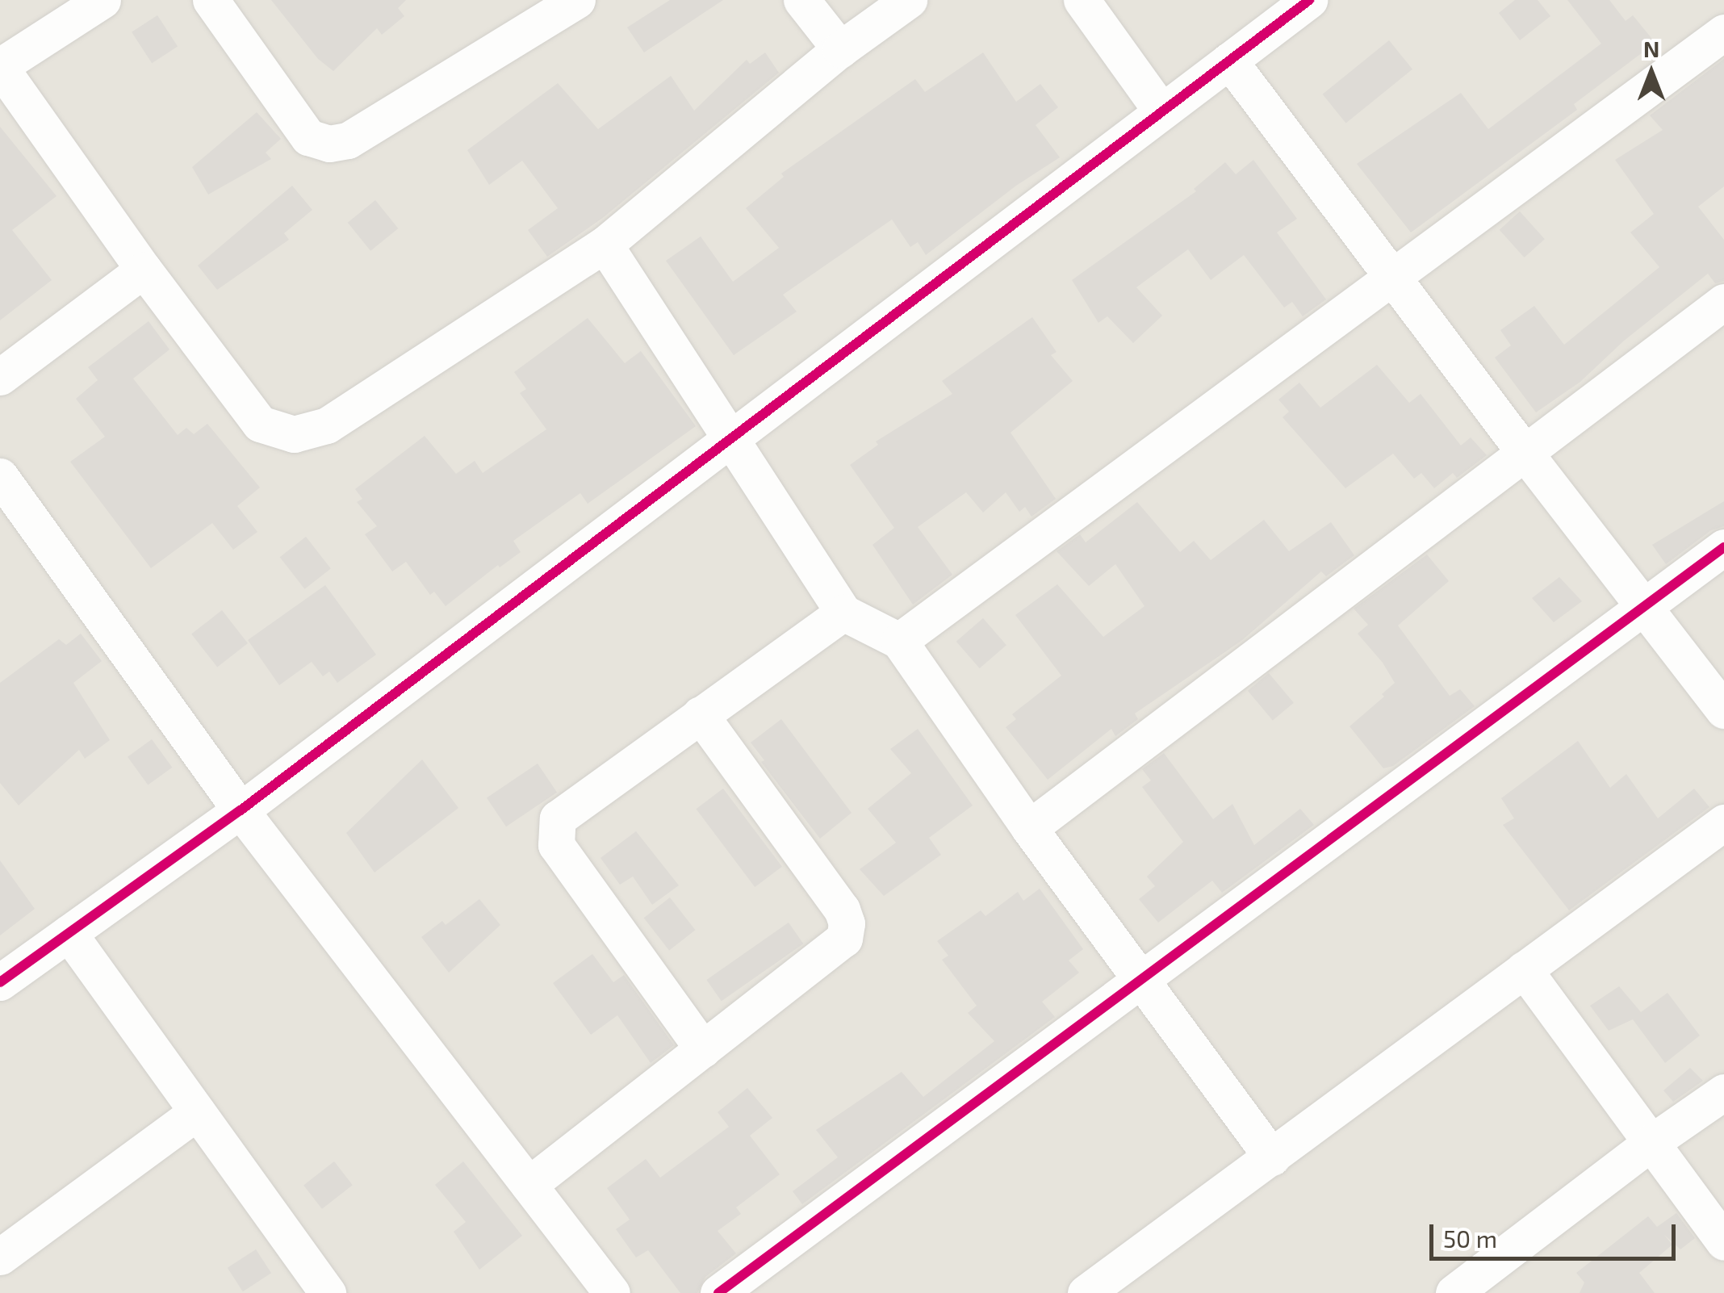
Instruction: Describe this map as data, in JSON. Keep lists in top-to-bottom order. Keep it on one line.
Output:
{"scale_bar":"50 m","north":"top"}
